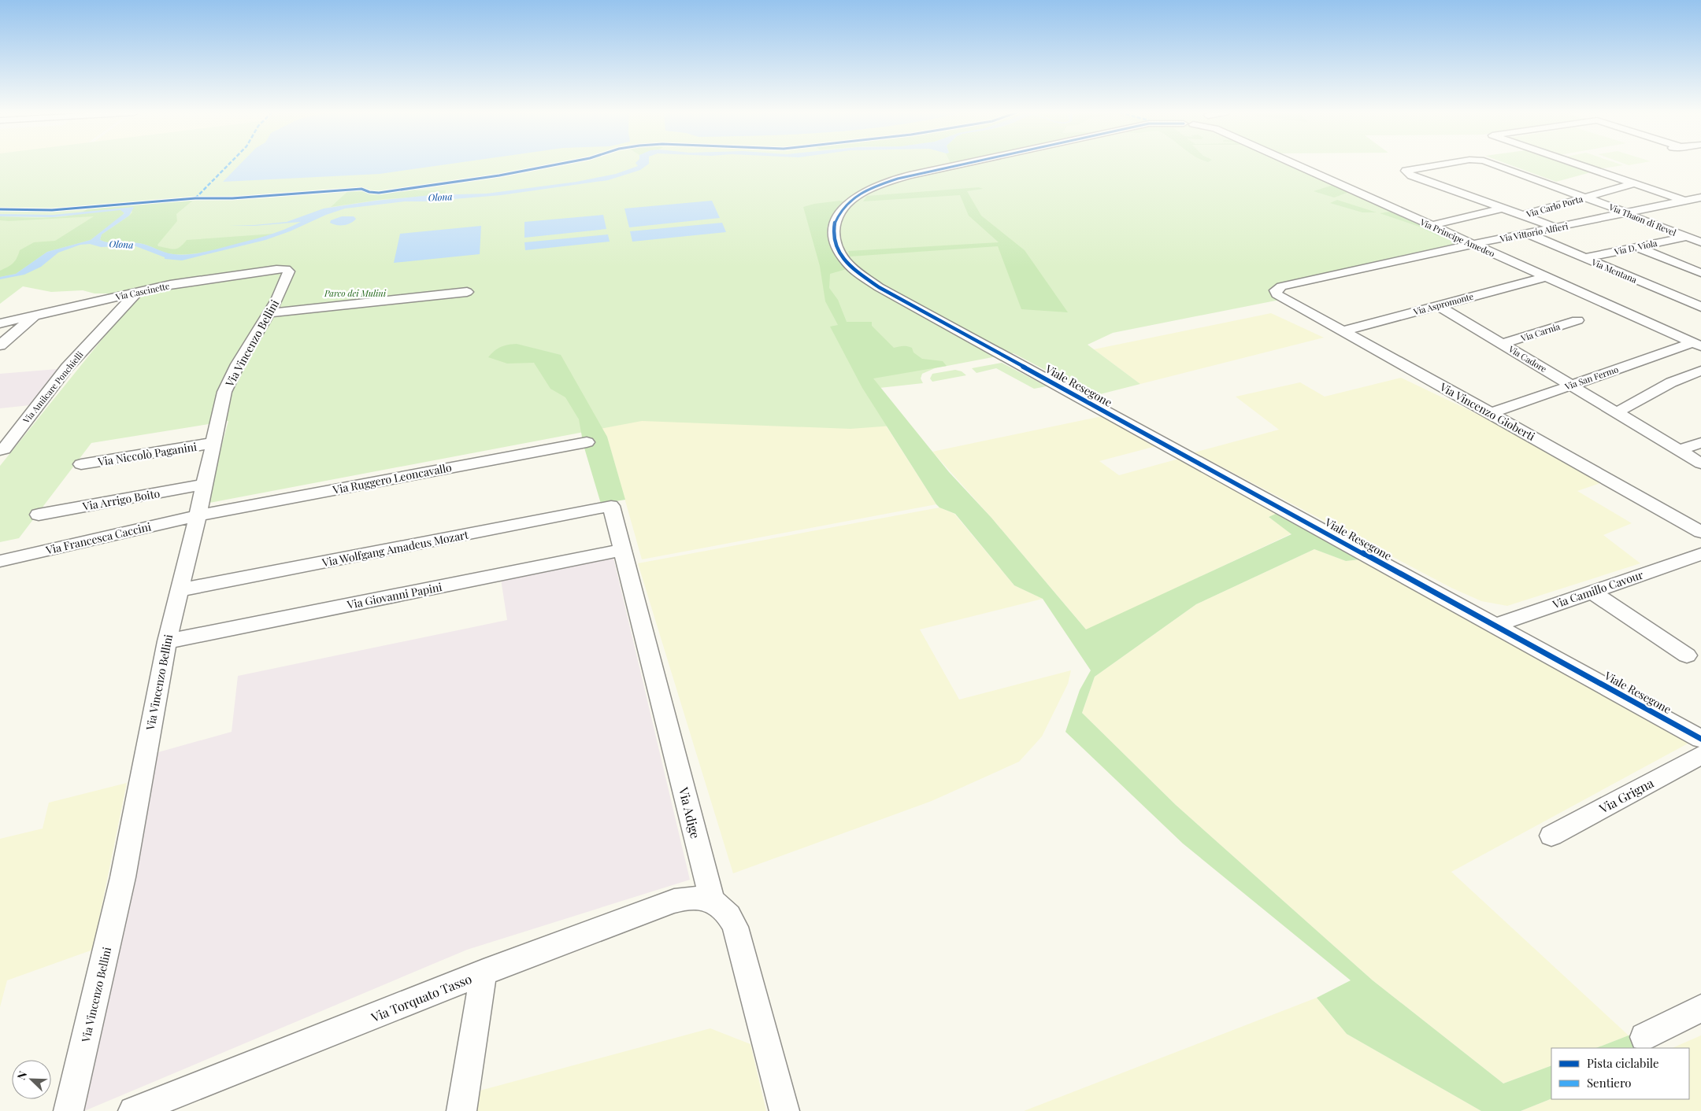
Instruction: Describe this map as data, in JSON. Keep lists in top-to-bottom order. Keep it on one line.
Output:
{"streets":{"street":["Via Carlo Porta","Via Thaon di Revel","Via Vittorio Alfieri","Via Principe Amedeo","Via D. Viola","Via Mentana","Via Cascinette","Via Aspromonte","Via Carnia","Via Vincenzo Bellini","Via Cadore","Via San Fermo","Viale Resegone","Via Amilcare Ponchielli","Via Vincenzo Gioberti","Via Niccolò Paganini","Via Ruggero Leoncavallo","Via Arrigo Boito","Via Francesca Caccini","Via Wolfgang Amadeus Mozart","Via Camillo Cavour","Via Giovanni Papini","Via Grigna","Via Adige","Via Torquato Tasso"]},"crossings":[["Via Carlo Porta","Via Thaon di Revel"],["Via Thaon di Revel","Via Vittorio Alfieri"],["Via Thaon di Revel","Via D. Viola"],["Via Vittorio Alfieri","Via Principe Amedeo"],["Via Vittorio Alfieri","Via Mentana"],["Via Vittorio Alfieri","Via Vincenzo Gioberti"],["Via Principe Amedeo","Via Aspromonte"],["Via Principe Amedeo","Via San Fermo"],["Via D. Viola","Via Mentana"],["Via Cascinette","Via Vincenzo Bellini"],["Via Cascinette","Via Amilcare Ponchielli"],["Via Aspromonte","Via Cadore"],["Via Aspromonte","Via Vincenzo Gioberti"],["Via Carnia","Via Cadore"],["Via Vincenzo Bellini","Via Niccolò Paganini"],["Via Vincenzo Bellini","Via Ruggero Leoncavallo"],["Via Vincenzo Bellini","Via Arrigo Boito"],["Via Vincenzo Bellini","Via Francesca Caccini"],["Via Vincenzo Bellini","Via Wolfgang Amadeus Mozart"],["Via Vincenzo Bellini","Via Giovanni Papini"],["Via Cadore","Via San Fermo"],["Via San Fermo","Via Vincenzo Gioberti"],["Viale Resegone","Via Camillo Cavour"],["Via Ruggero Leoncavallo","Via Francesca Caccini"],["Via Wolfgang Amadeus Mozart","Via Adige"],["Via Giovanni Papini","Via Adige"],["Via Adige","Via Torquato Tasso"]],"water":["Olona"],"parks":["Parco dei Mulini"],"legend":["Pista ciclabile","Sentiero"],"north":"top left"}
